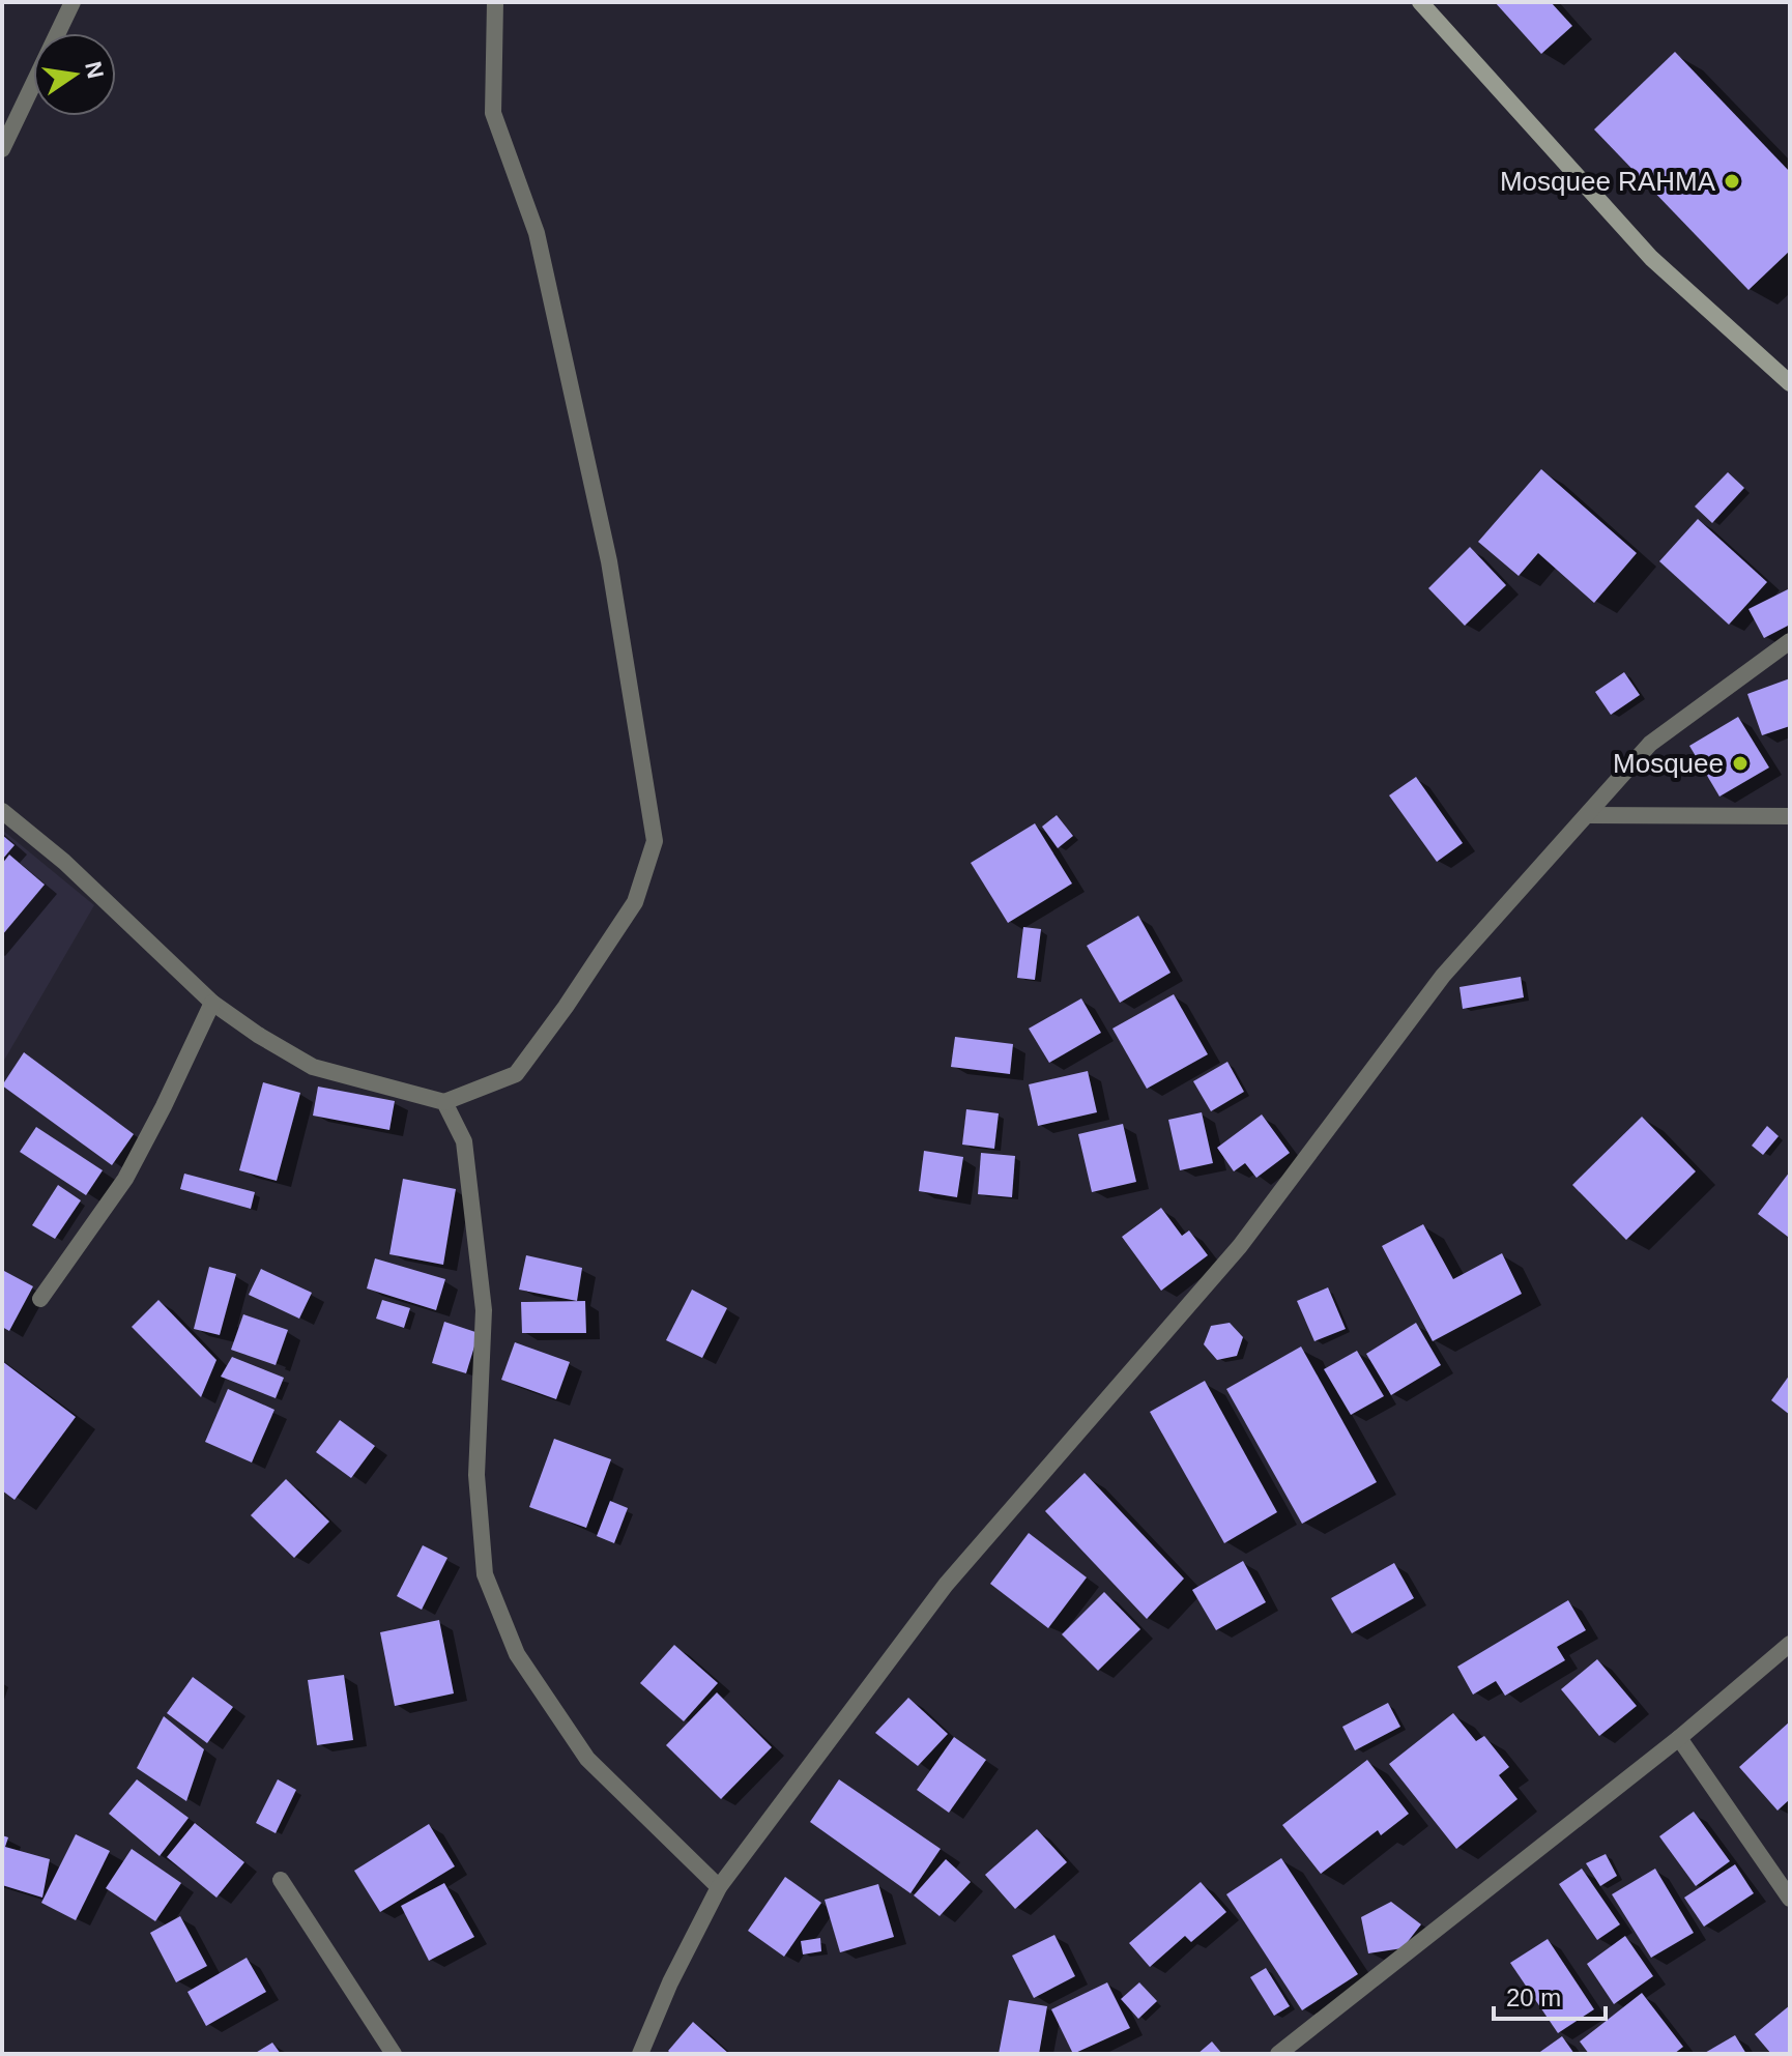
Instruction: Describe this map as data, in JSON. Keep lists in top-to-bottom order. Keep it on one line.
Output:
{"places":["Mosquee RAHMA","Mosquee"],"scale_bar":"20 m","north":"right"}
